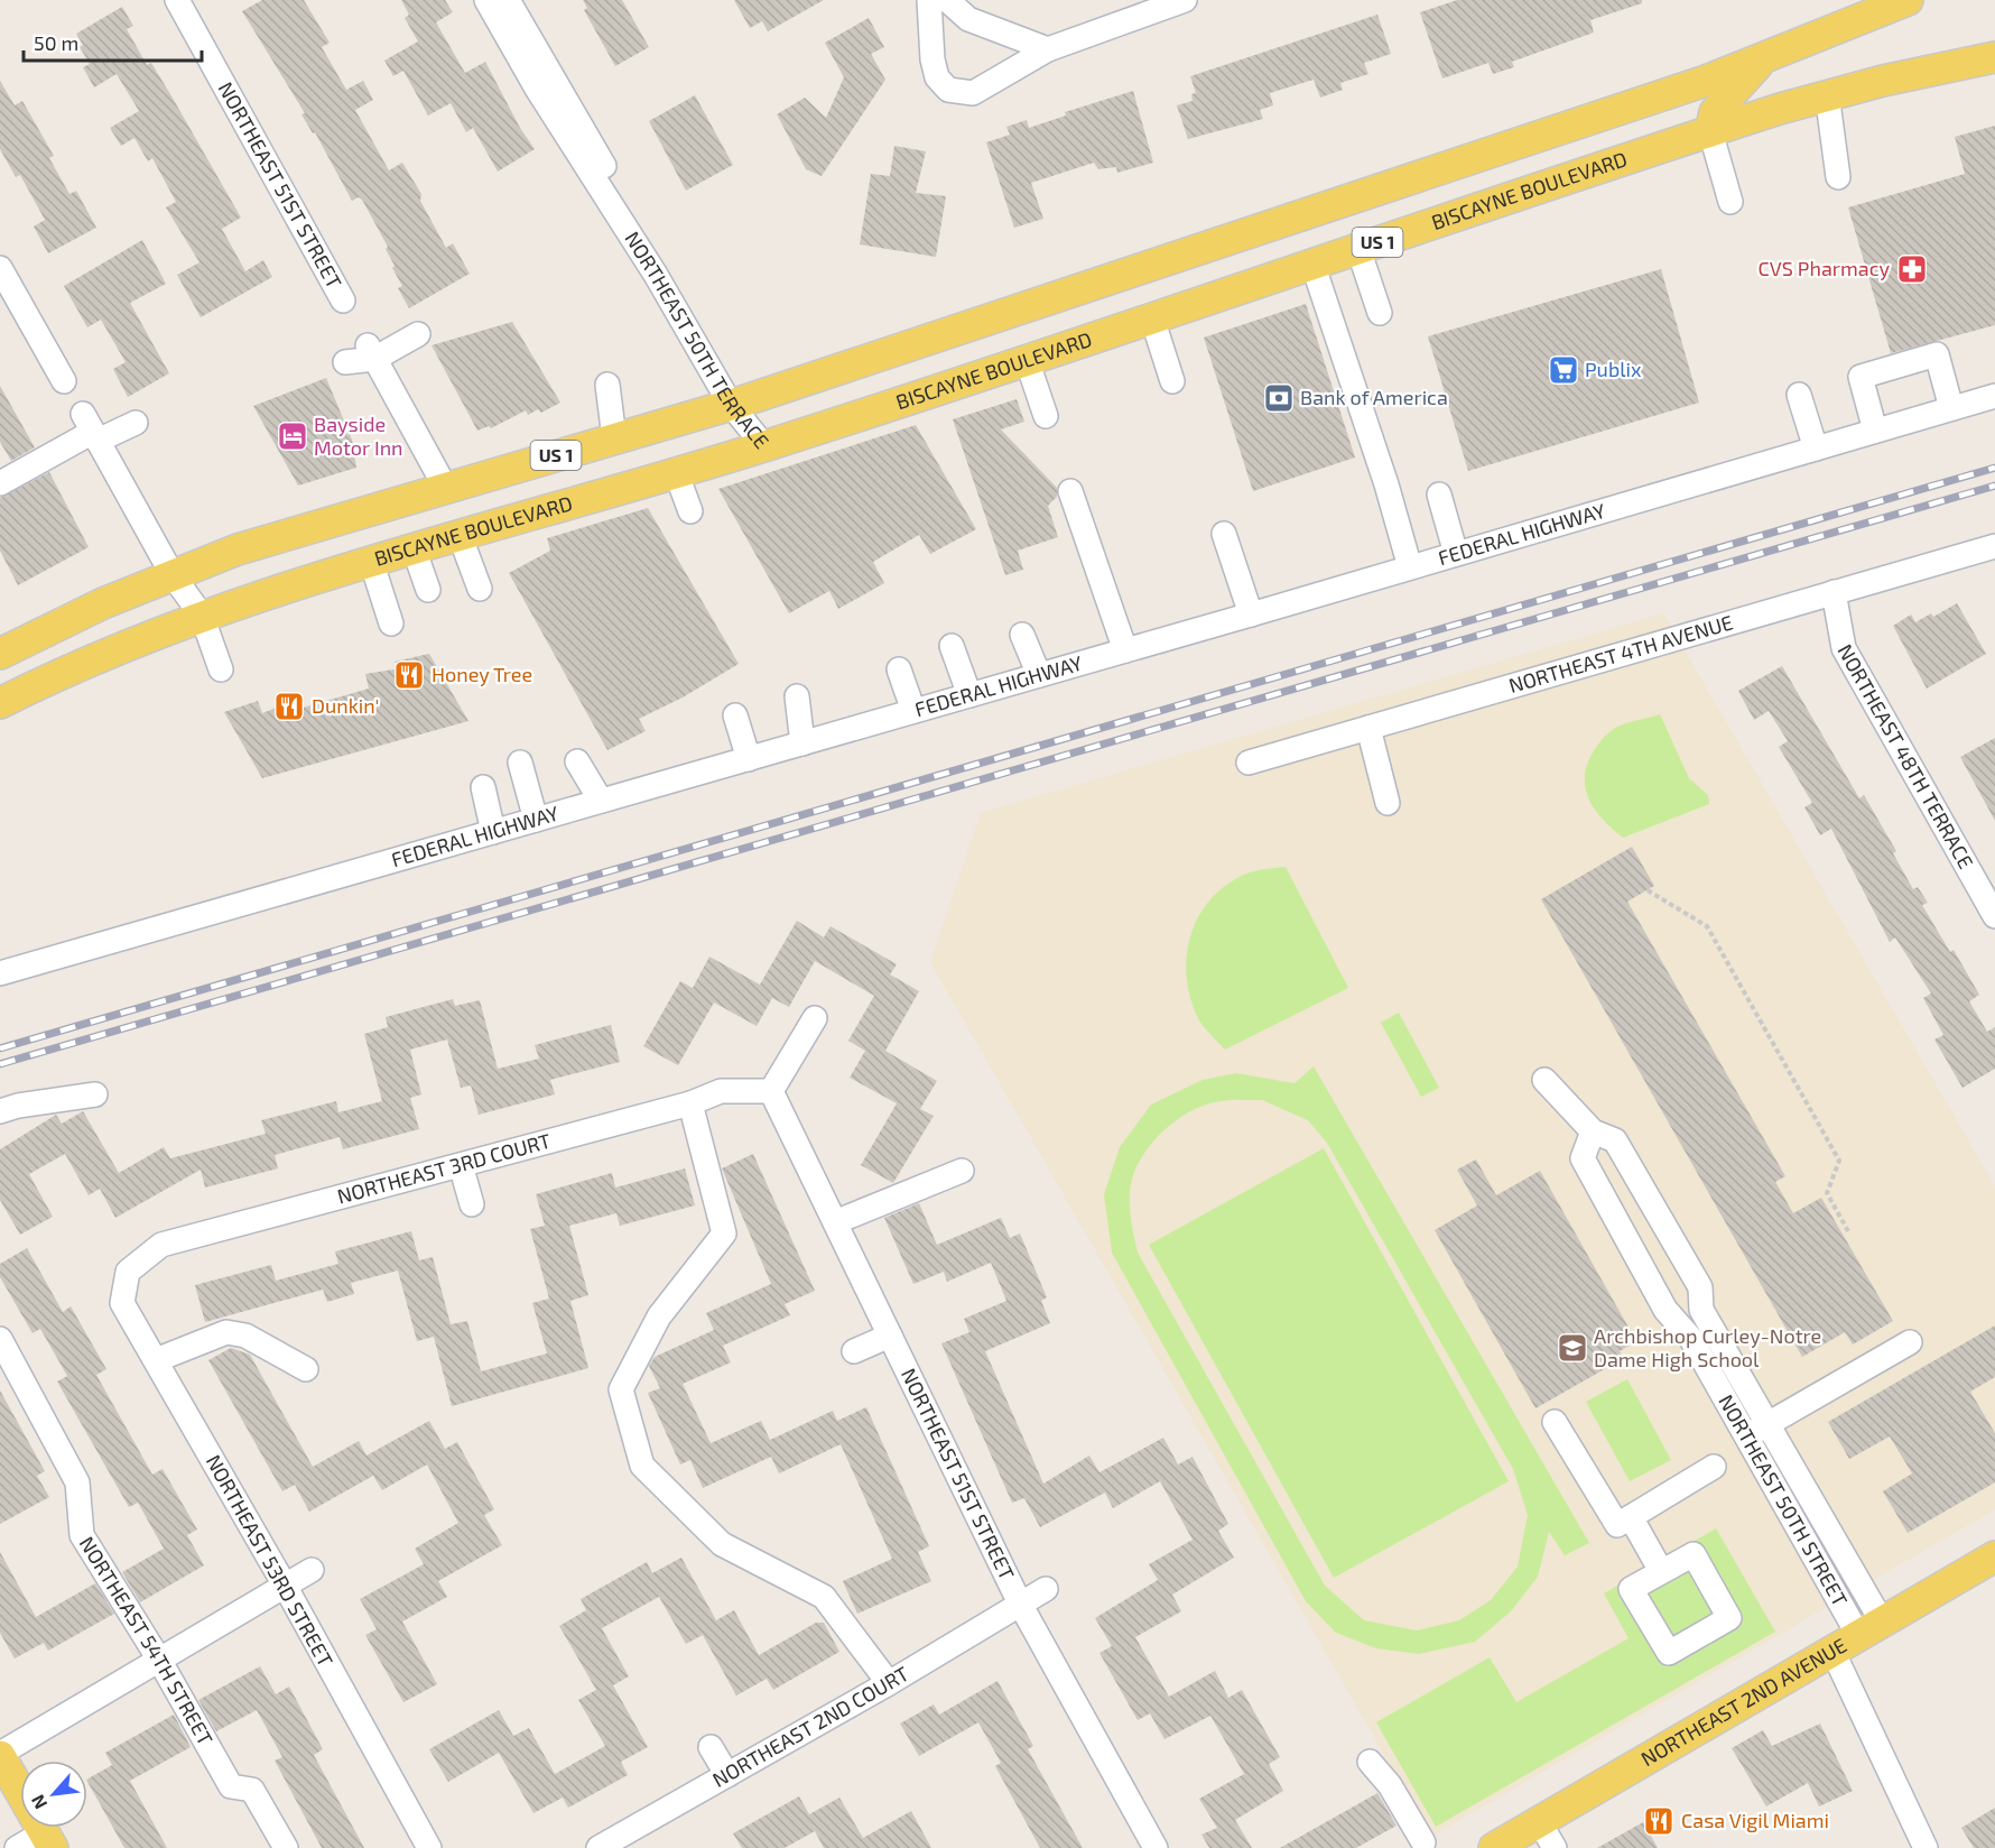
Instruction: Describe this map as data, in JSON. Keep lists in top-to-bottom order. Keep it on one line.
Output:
{"streets":{"main road":["BISCAYNE BOULEVARD","US 1","NORTHEAST 2ND AVENUE"],"street":["NORTHEAST 51ST STREET","NORTHEAST 50TH TERRACE","FEDERAL HIGHWAY","NORTHEAST 4TH AVENUE","NORTHEAST 48TH TERRACE","NORTHEAST 3RD COURT","NORTHEAST 50TH STREET","NORTHEAST 53RD STREET","NORTHEAST 54TH STREET","NORTHEAST 2ND COURT"]},"crossings":[["NORTHEAST 51ST STREET","NORTHEAST 3RD COURT"],["NORTHEAST 51ST STREET","NORTHEAST 2ND COURT"],["BISCAYNE BOULEVARD","NORTHEAST 50TH TERRACE"],["US 1","NORTHEAST 50TH TERRACE"],["NORTHEAST 4TH AVENUE","NORTHEAST 48TH TERRACE"],["NORTHEAST 3RD COURT","NORTHEAST 53RD STREET"],["NORTHEAST 50TH STREET","NORTHEAST 2ND AVENUE"]],"places":{"pharmacy":["CVS Pharmacy"],"supermarket":["Publix"],"bank":["Bank of America"],"hotel":["Bayside Motor Inn"],"restaurant":["Honey Tree","Dunkin'","Casa Vigil Miami"],"school or university":["Archbishop Curley-Notre Dame High School"]},"scale_bar":"50 m","north":"bottom left"}
